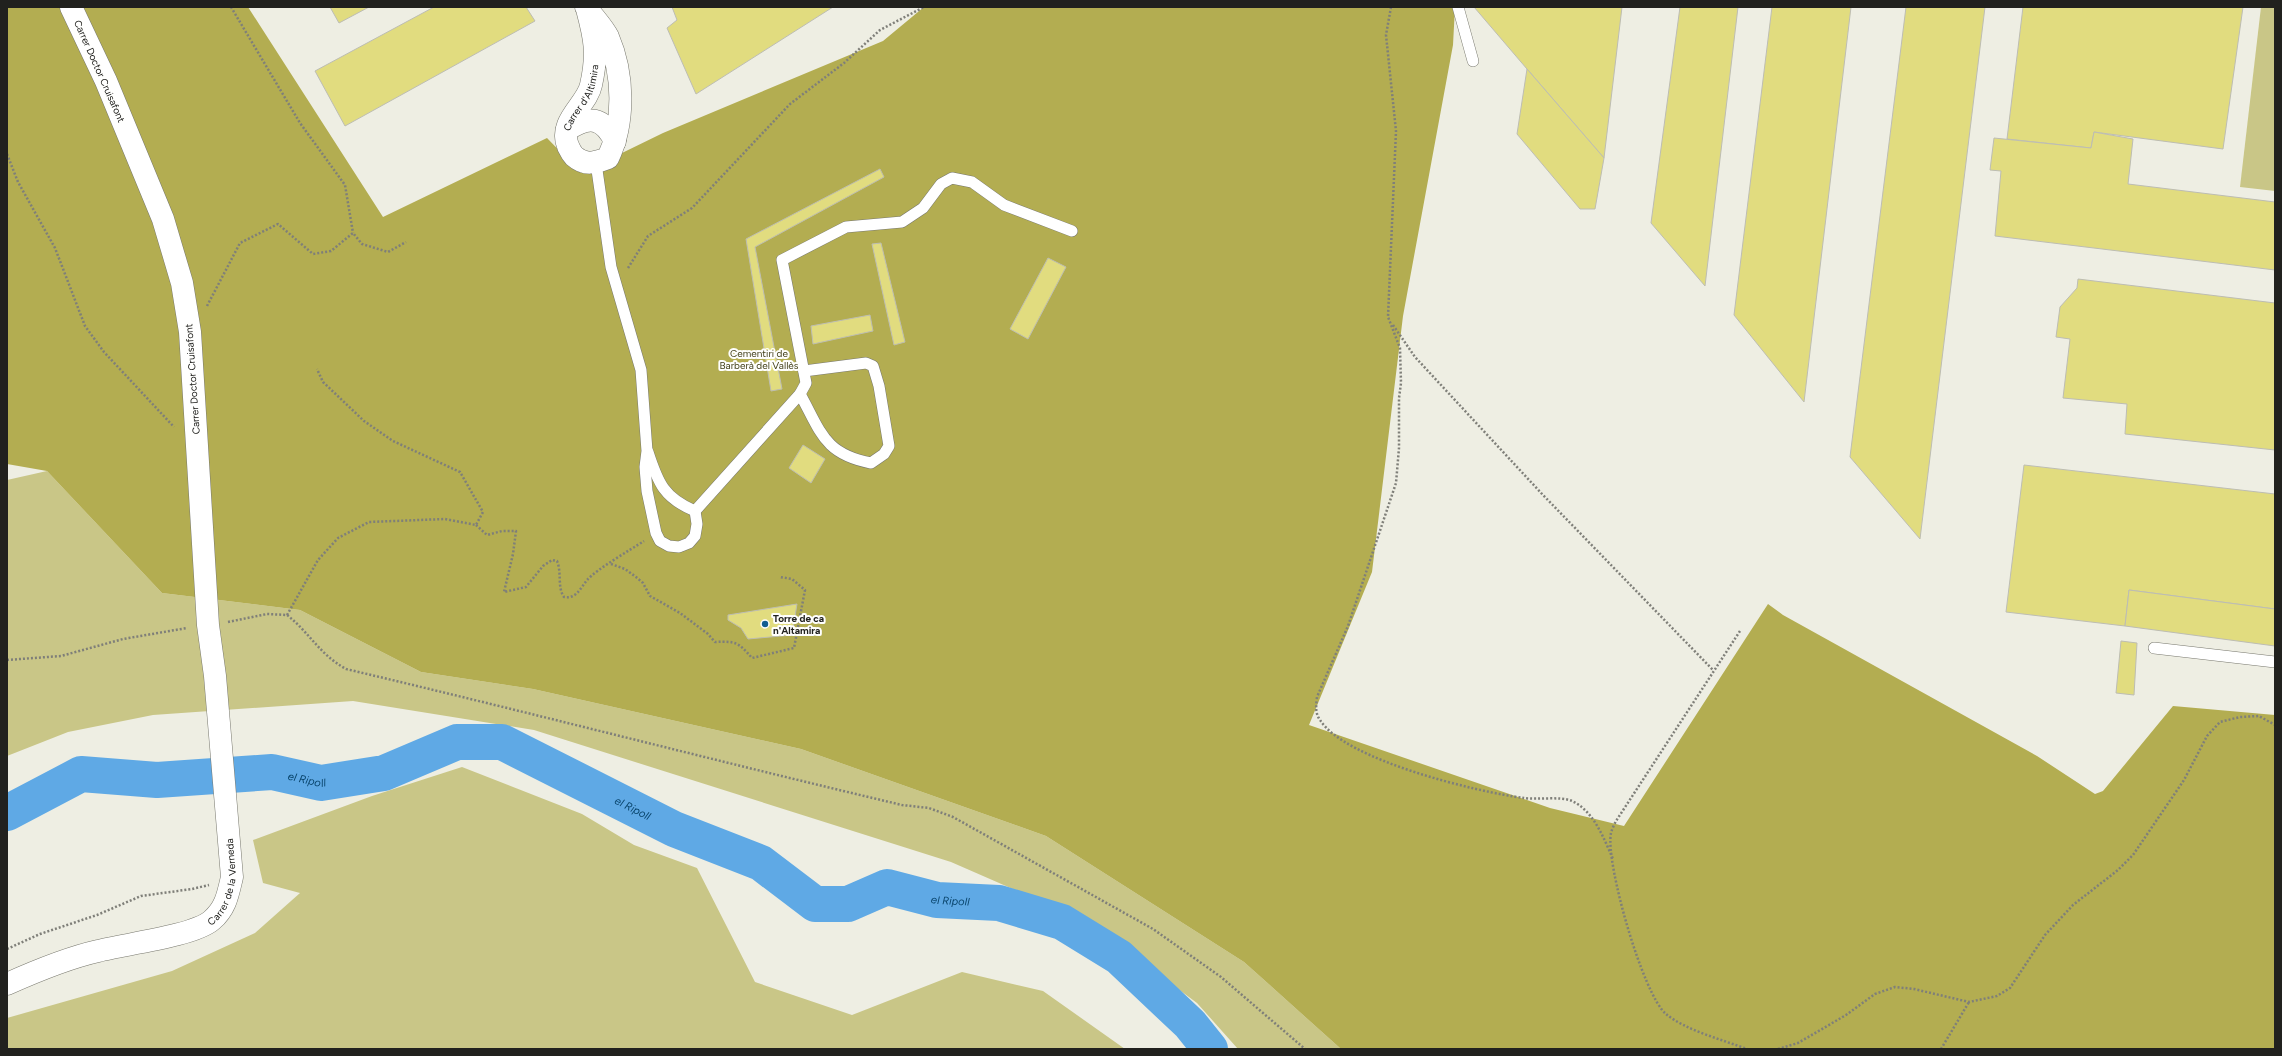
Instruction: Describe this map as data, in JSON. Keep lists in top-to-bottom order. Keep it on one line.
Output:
{"streets":{"street":["Carrer Doctor Cruisafont","Carrer d'Altimira","Carrer de la Verneda"]},"crossings":[["Carrer Doctor Cruisafont","Carrer de la Verneda"]],"water":["el Ripoll"],"parks":["Cementiri de Barberà del Vallès"],"places":["Torre de ca n'Altamira"]}
